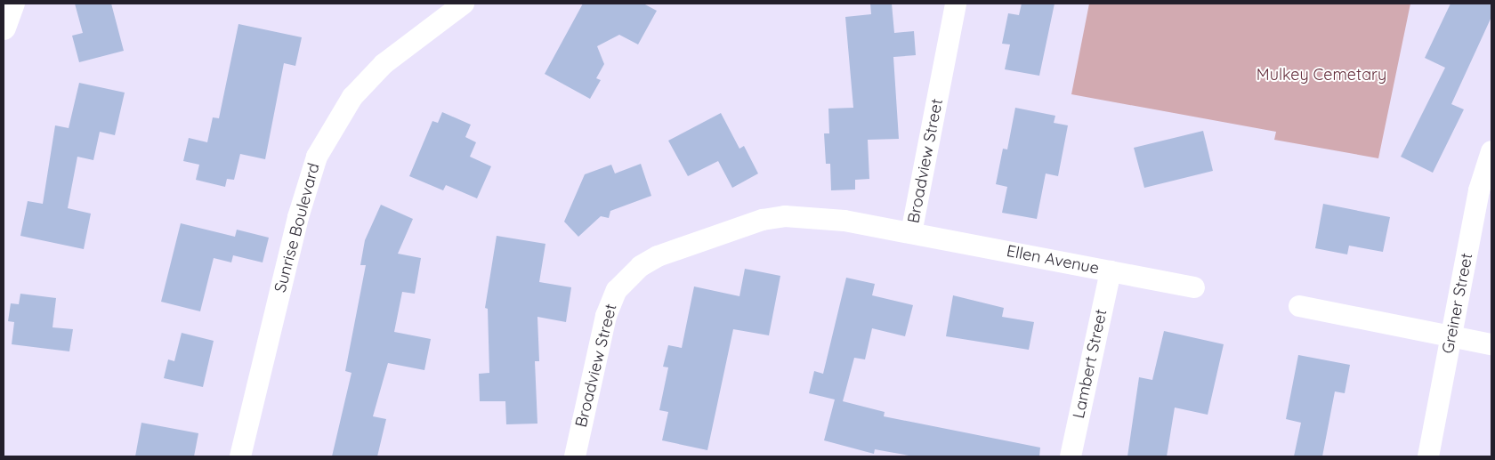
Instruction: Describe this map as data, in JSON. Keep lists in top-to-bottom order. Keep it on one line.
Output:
{"streets":{"street":["Broadview Street","Sunrise Boulevard","Ellen Avenue","Greiner Street","Lambert Street"]},"crossings":[["Broadview Street","Ellen Avenue"],["Ellen Avenue","Lambert Street"]],"parks":["Mulkey Cemetary"]}
